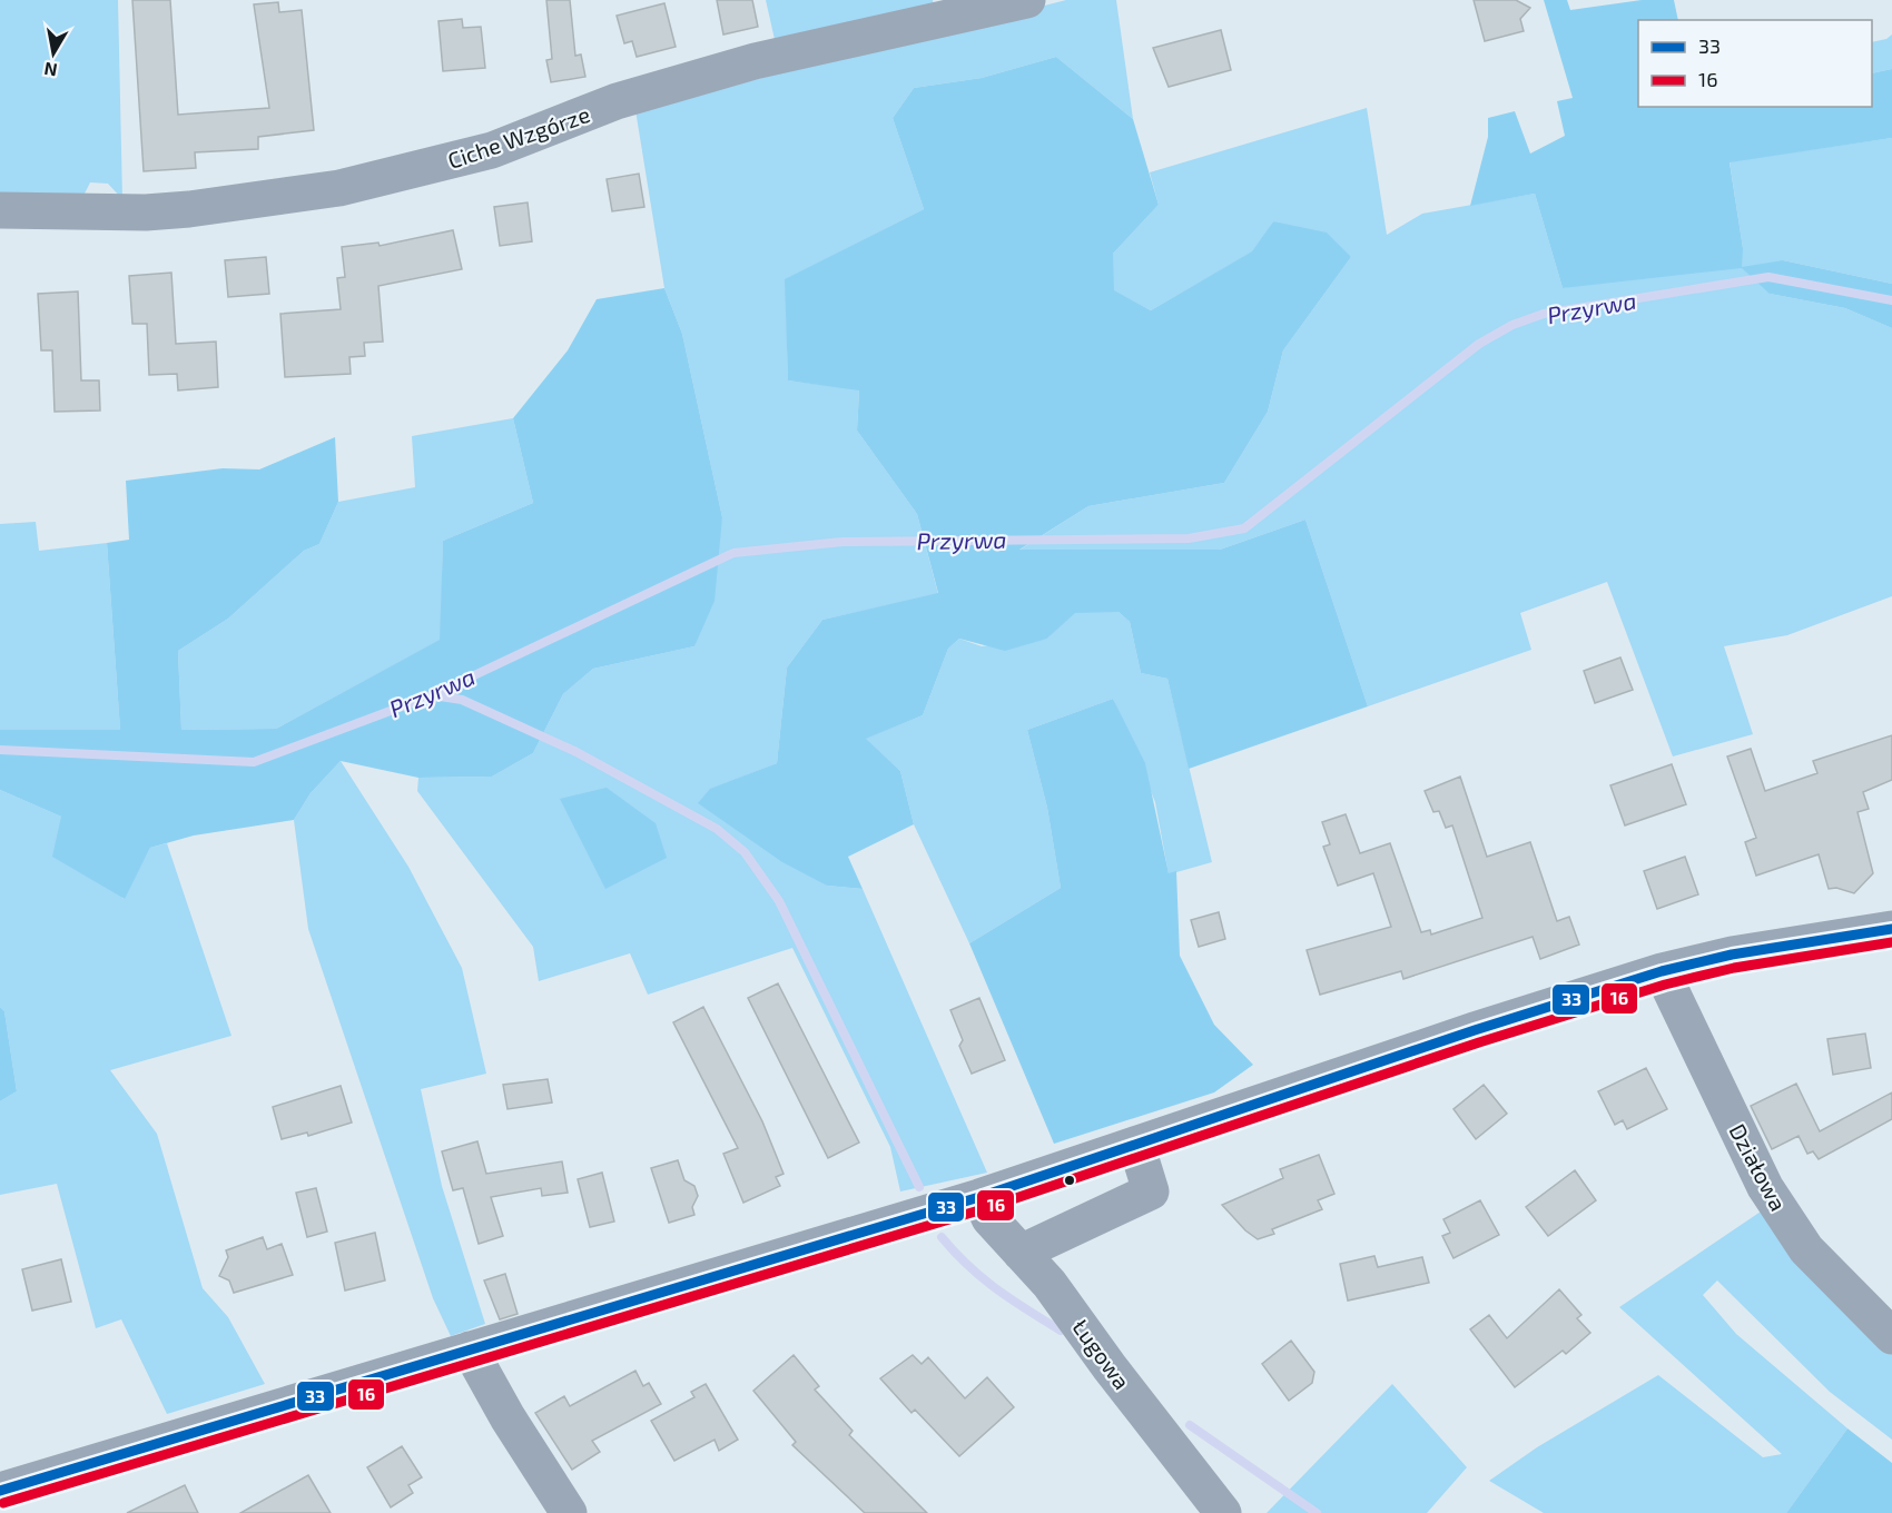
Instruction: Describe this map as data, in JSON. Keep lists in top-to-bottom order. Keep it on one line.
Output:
{"streets":{"street":["Ciche Wzgórze","Działowa","Ługowa"]},"water":["Przyrwa"],"lines":["transit line 33","transit line 16"],"legend":["33","16"],"north":"bottom"}
